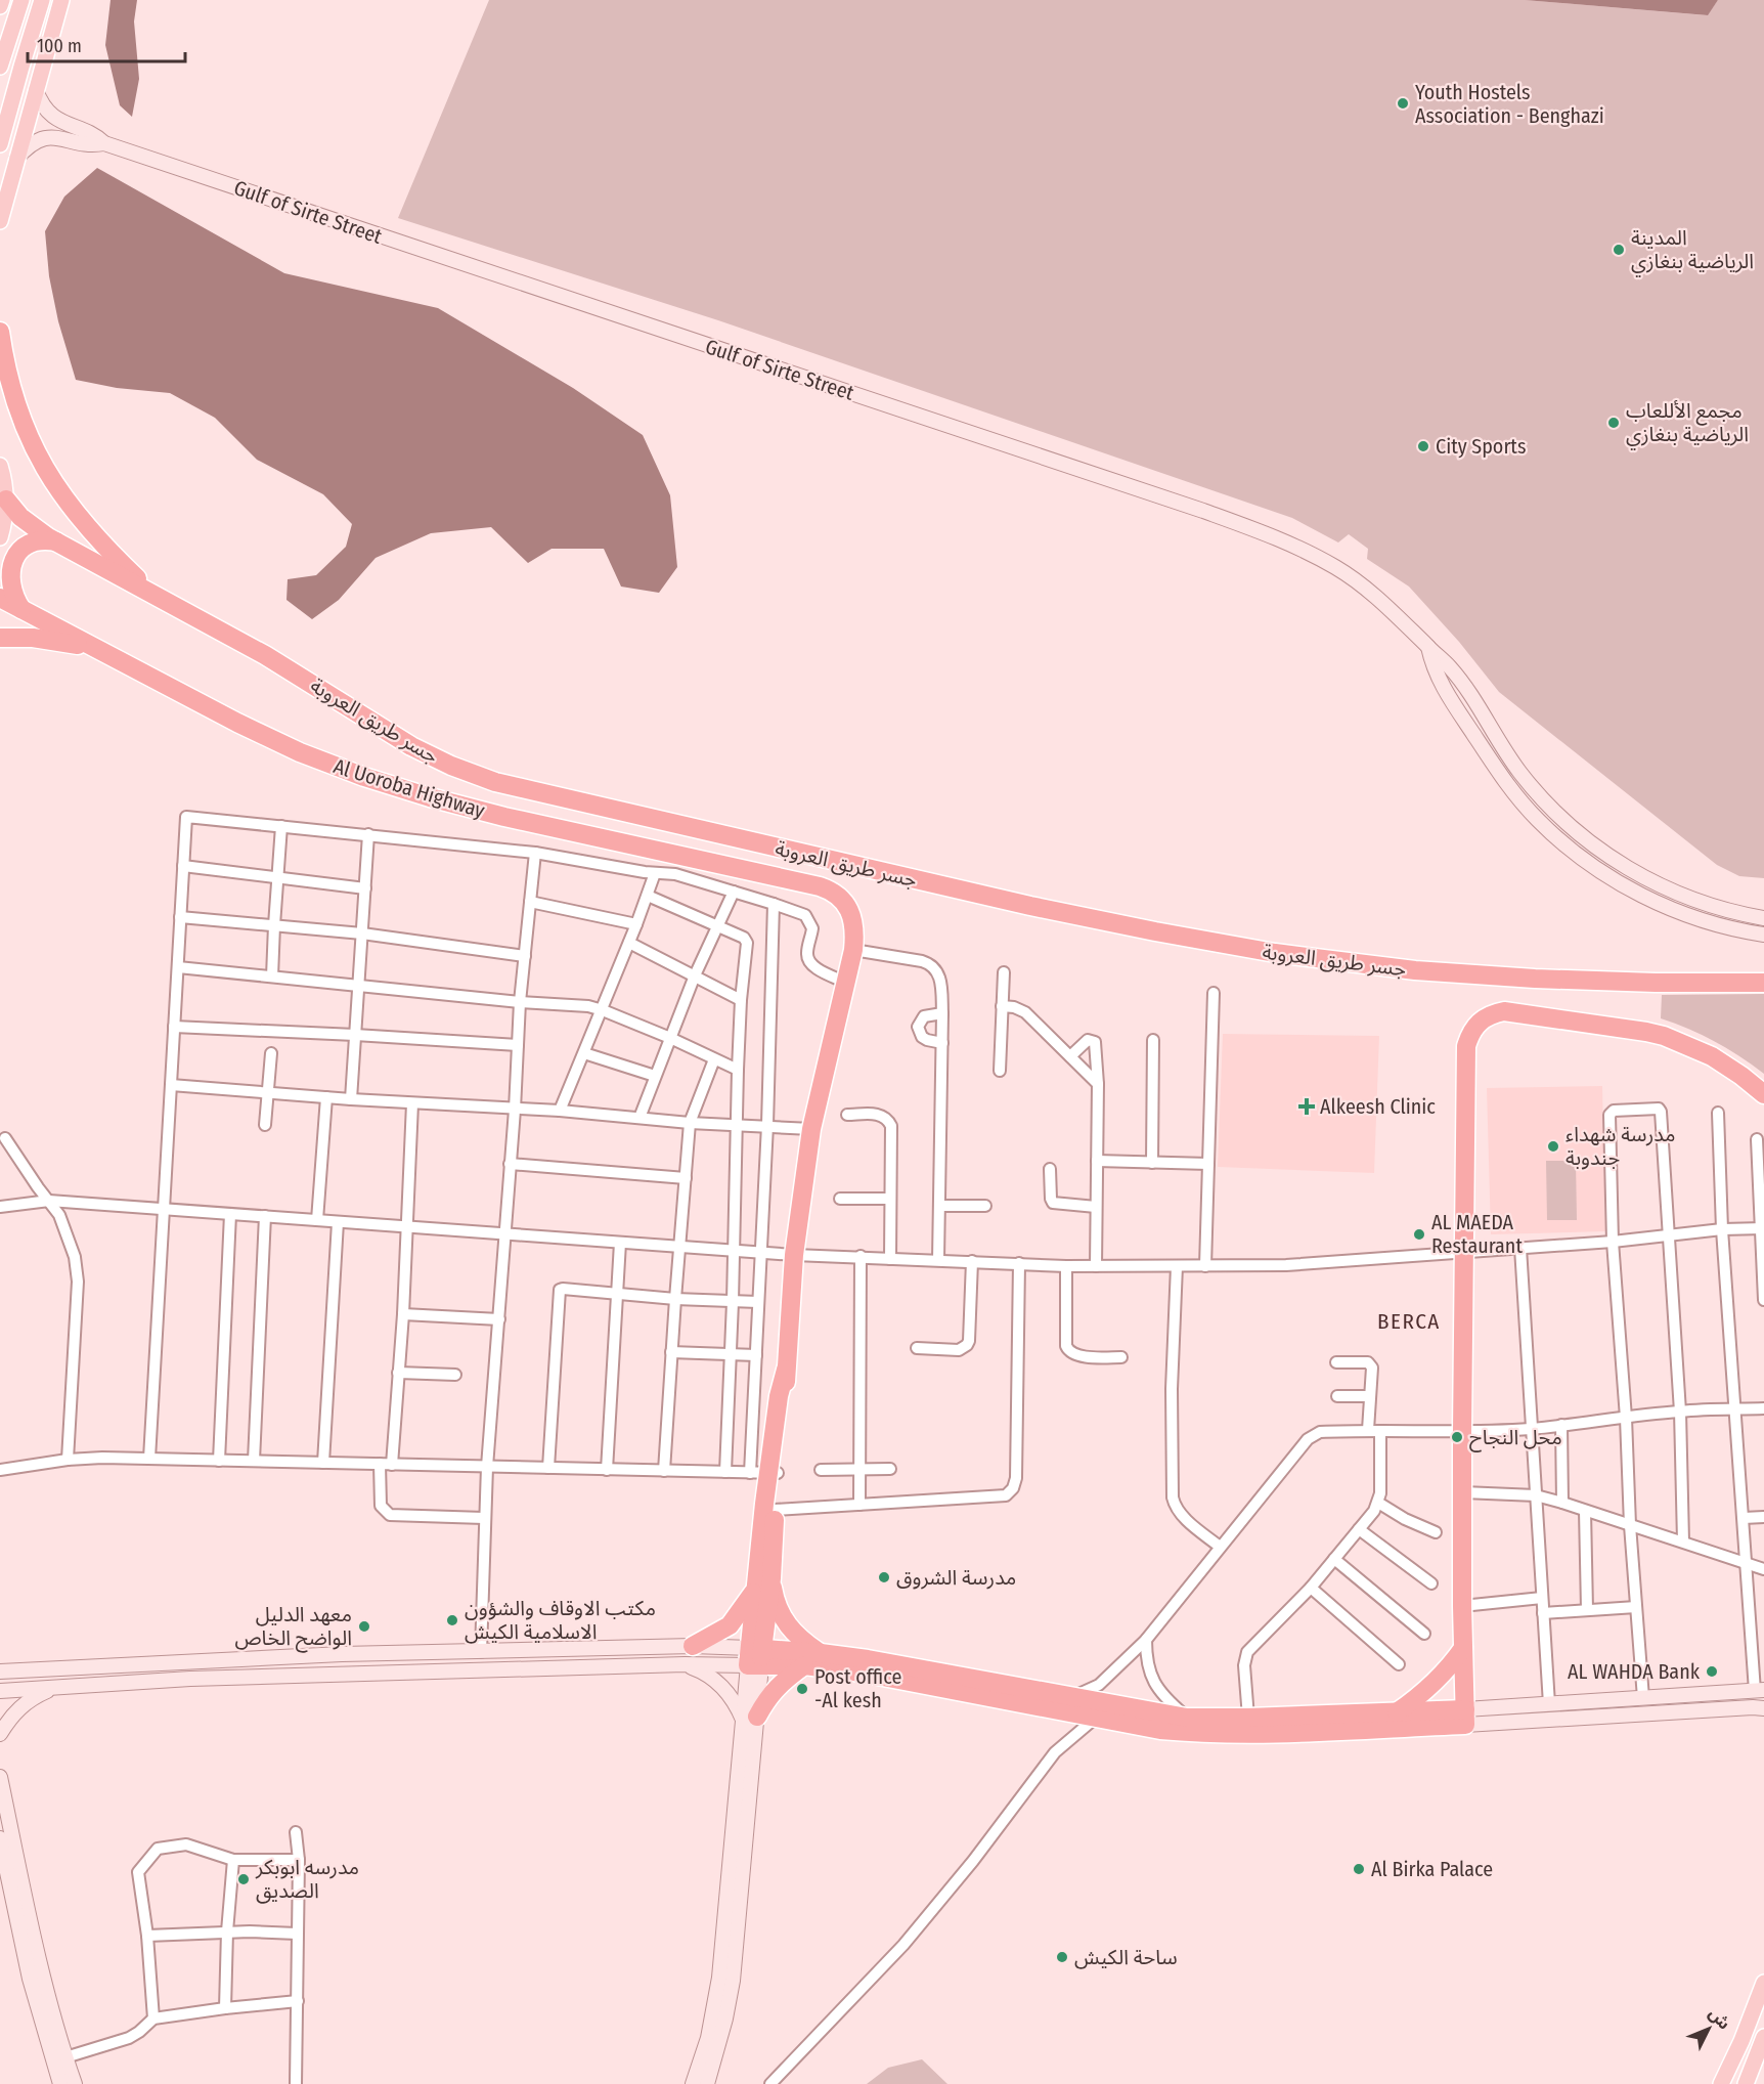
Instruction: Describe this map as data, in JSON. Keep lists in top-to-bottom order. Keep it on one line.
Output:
{"streets":{"highway":["جسر طريق العروبة","Al Uoroba Highway"],"main road":["Gulf of Sirte Street"]},"districts":["BERCA"],"places":{"other":["Youth Hostels Association - Benghazi","المدينة الرياضية بنغازي","مجمع الأللعاب الرياضية بنغازي","City Sports","مدرسة شهداء جندوبة","AL MAEDA Restaurant","محل النجاح","مدرسة الشروق","مكتب الاوقاف والشؤون الاسلامية الكيش","معهد الدليل الواضح الخاص","AL WAHDA Bank","Post office -Al kesh","Al Birka Palace","مدرسه ابوبكر الصديق","ساحة الكيش"],"health":["Alkeesh Clinic"]},"scale_bar":"100 m","north":"top right"}
